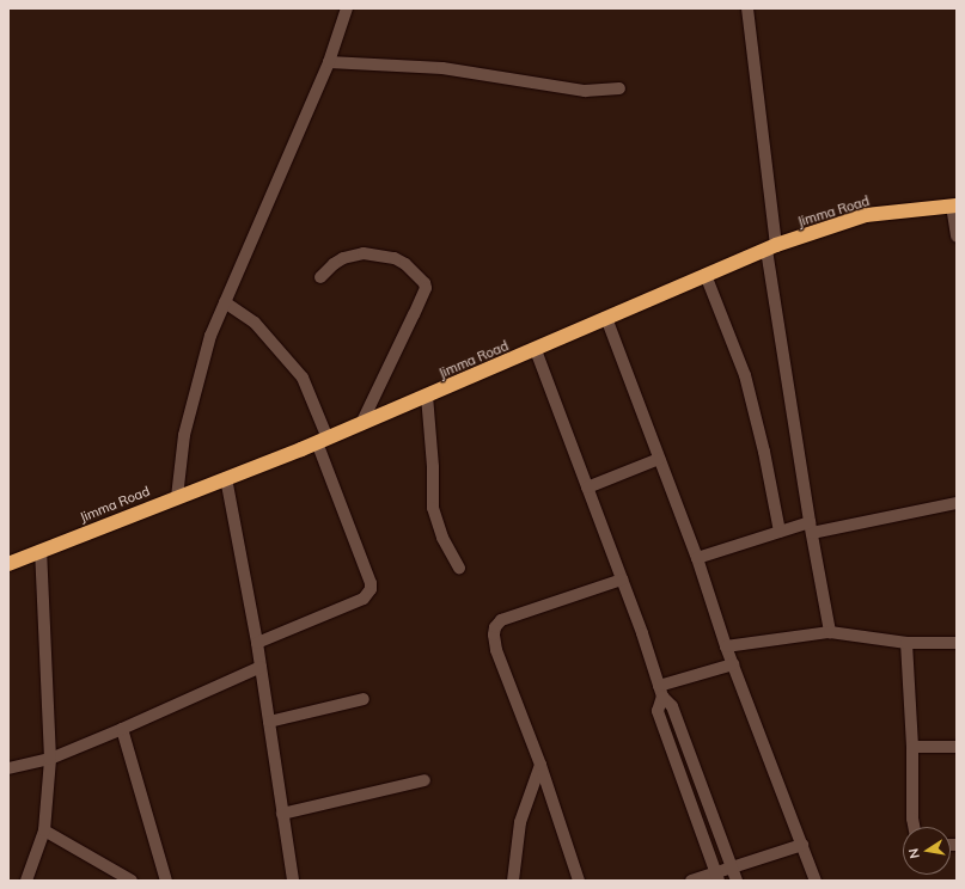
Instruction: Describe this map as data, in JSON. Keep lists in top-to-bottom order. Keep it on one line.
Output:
{"streets":{"highway":["Jimma Road"]},"north":"left"}
